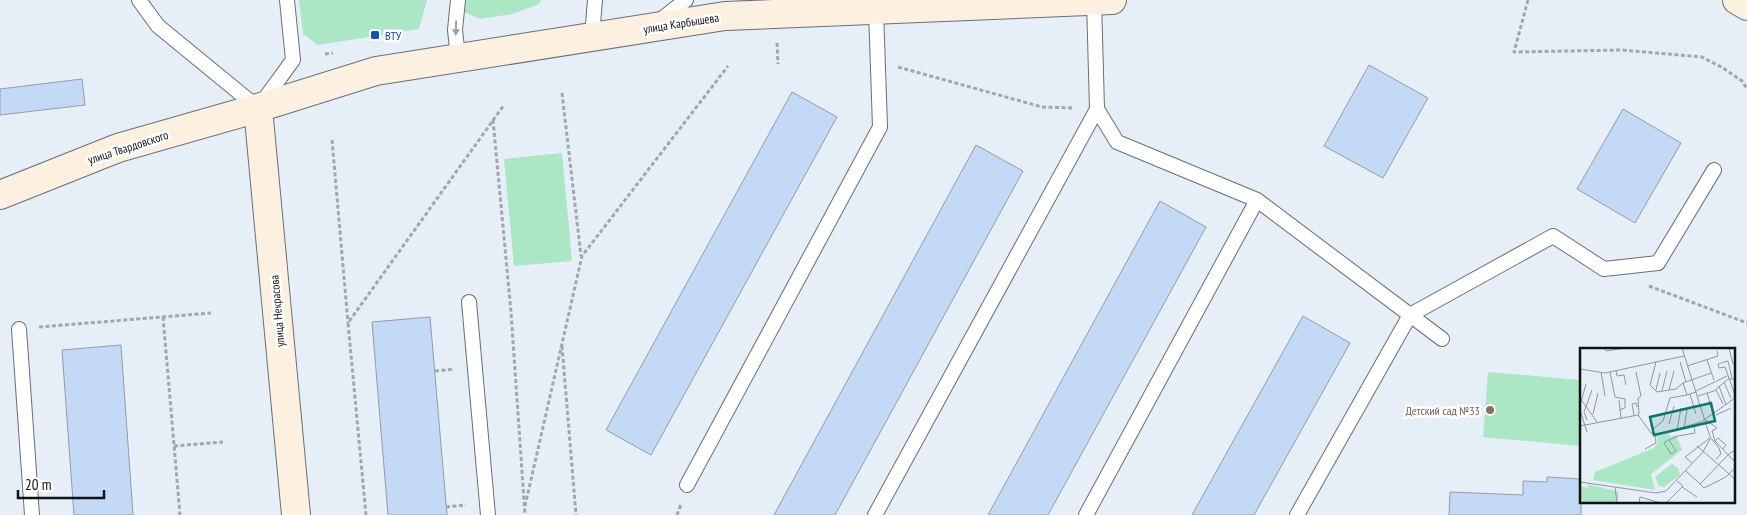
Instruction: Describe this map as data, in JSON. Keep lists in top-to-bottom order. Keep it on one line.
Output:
{"streets":{"street":["улица Карбышева","улица Твардовского","улица Некрасова"]},"crossings":[["улица Карбышева","улица Твардовского"],["улица Карбышева","улица Некрасова"],["улица Твардовского","улица Некрасова"]],"places":{"transit":["ВТУ"],"other":["Детский сад №33"]},"scale_bar":"20 m"}
